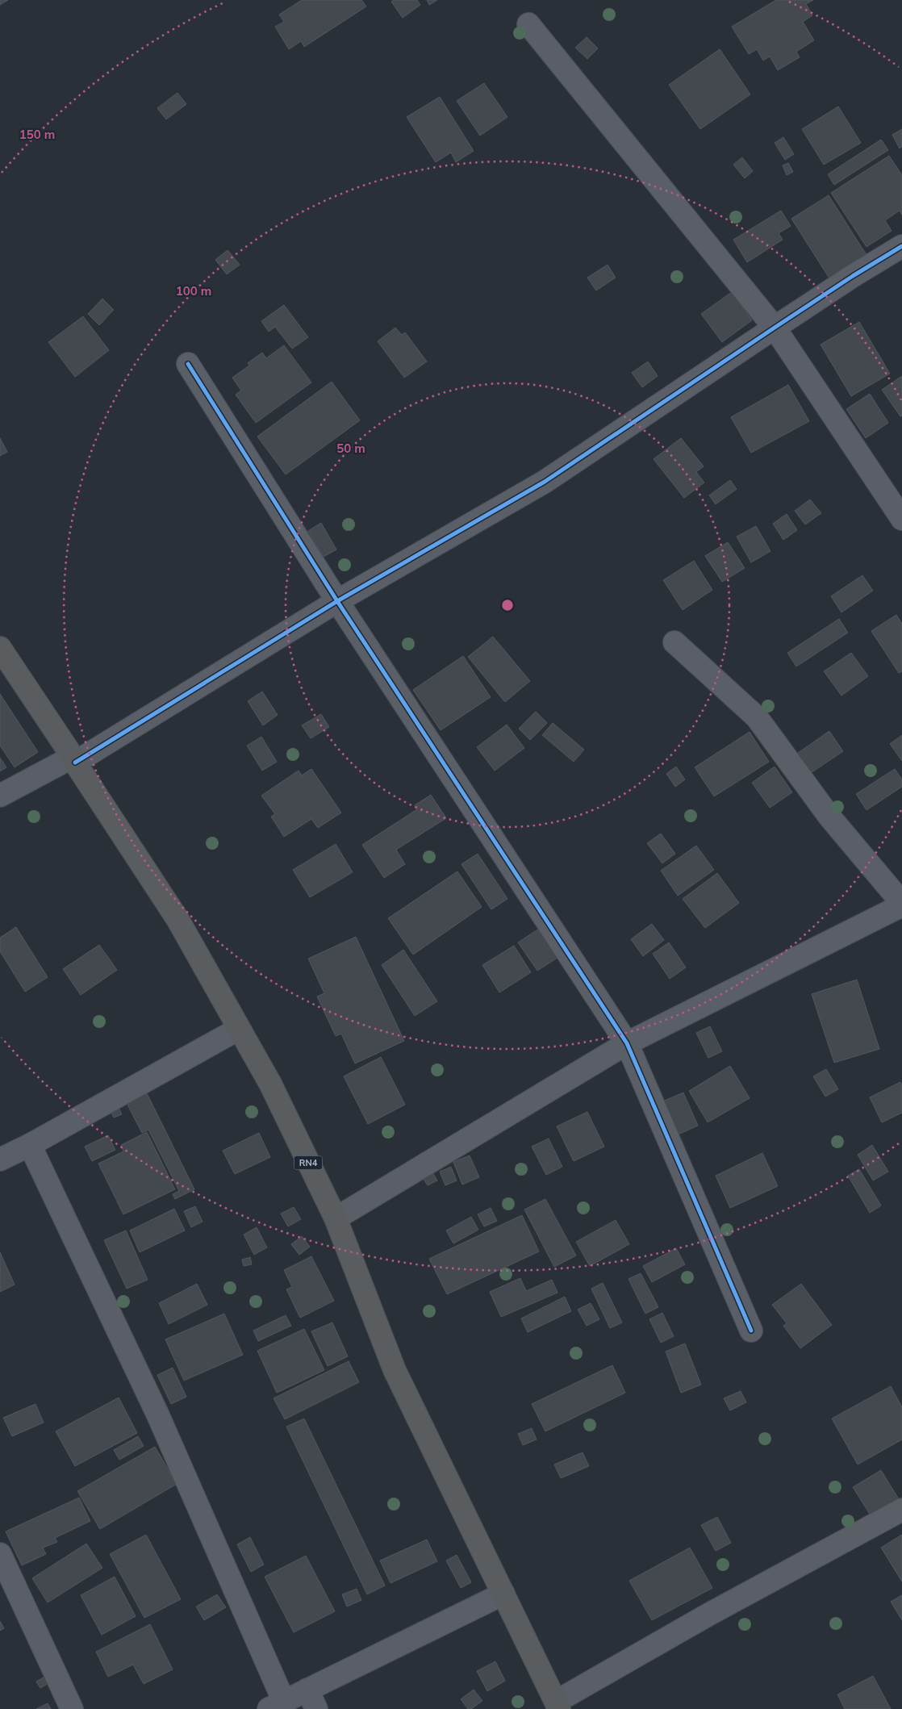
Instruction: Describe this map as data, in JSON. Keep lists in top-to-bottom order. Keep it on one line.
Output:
{"streets":{"highway":["RN4"]},"rings":["150 m","100 m","50 m"]}
